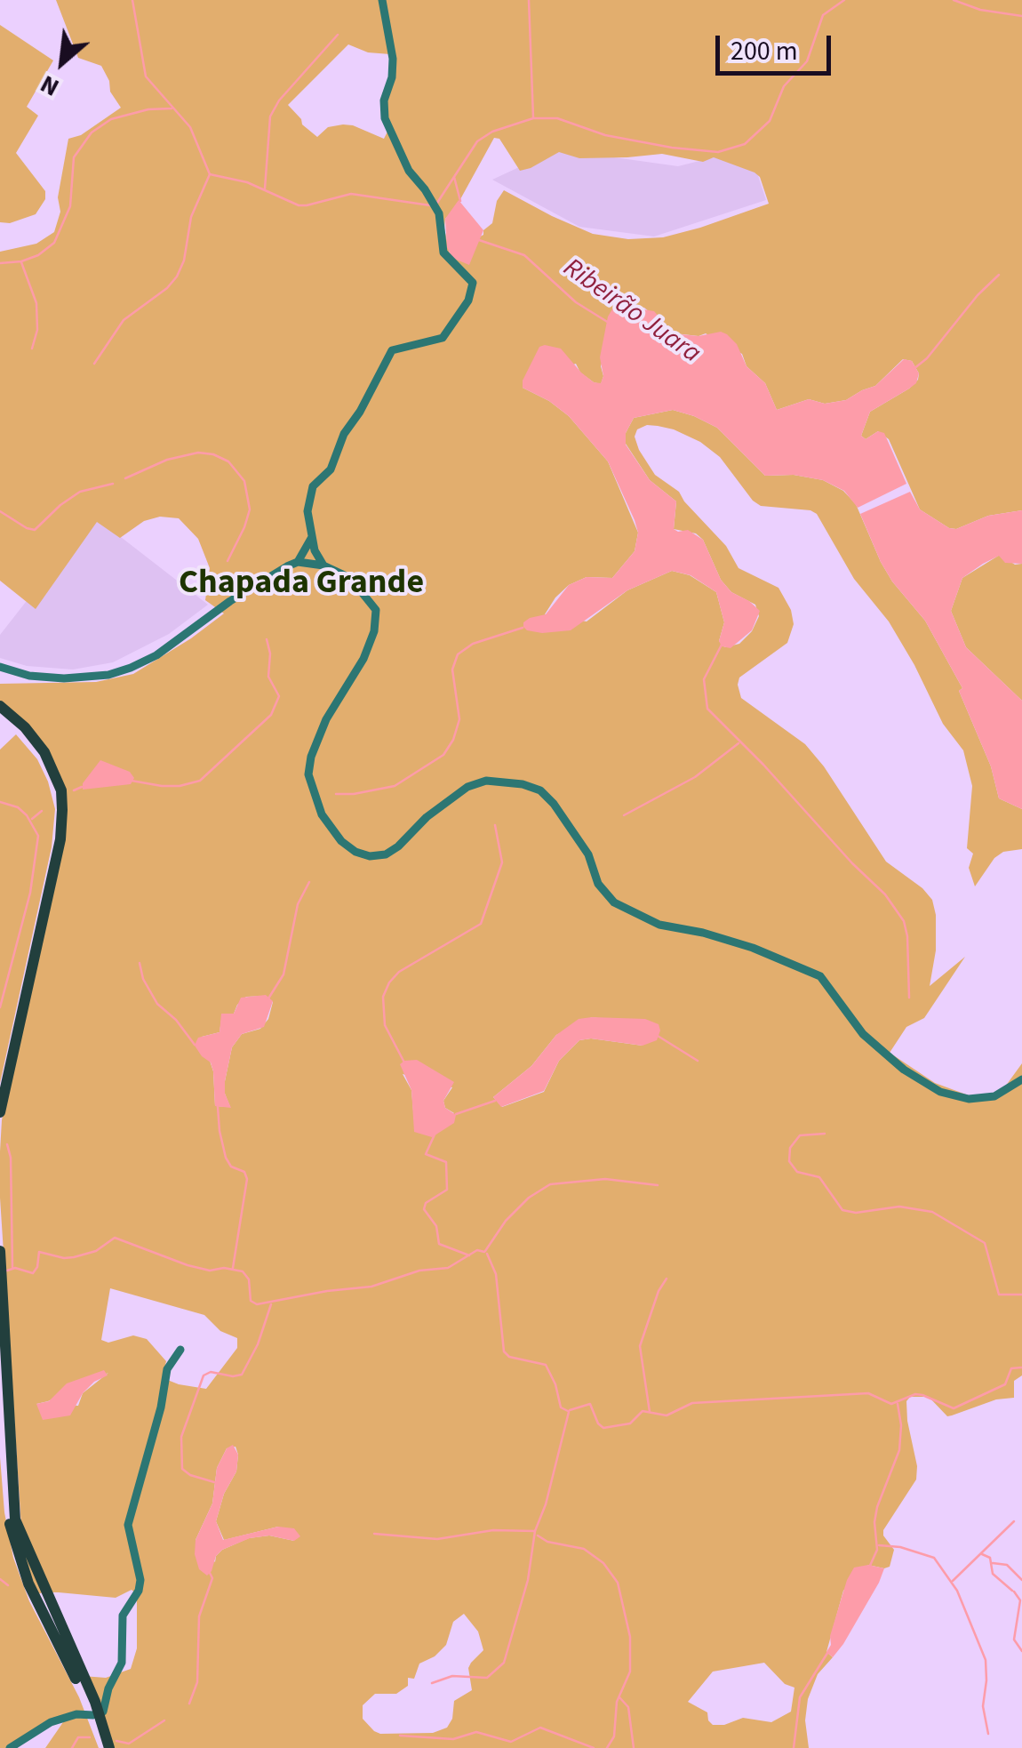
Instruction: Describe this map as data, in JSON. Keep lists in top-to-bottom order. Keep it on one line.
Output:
{"districts":["Chapada Grande"],"water":["Ribeirão Juara"],"scale_bar":"200 m","north":"bottom left"}
